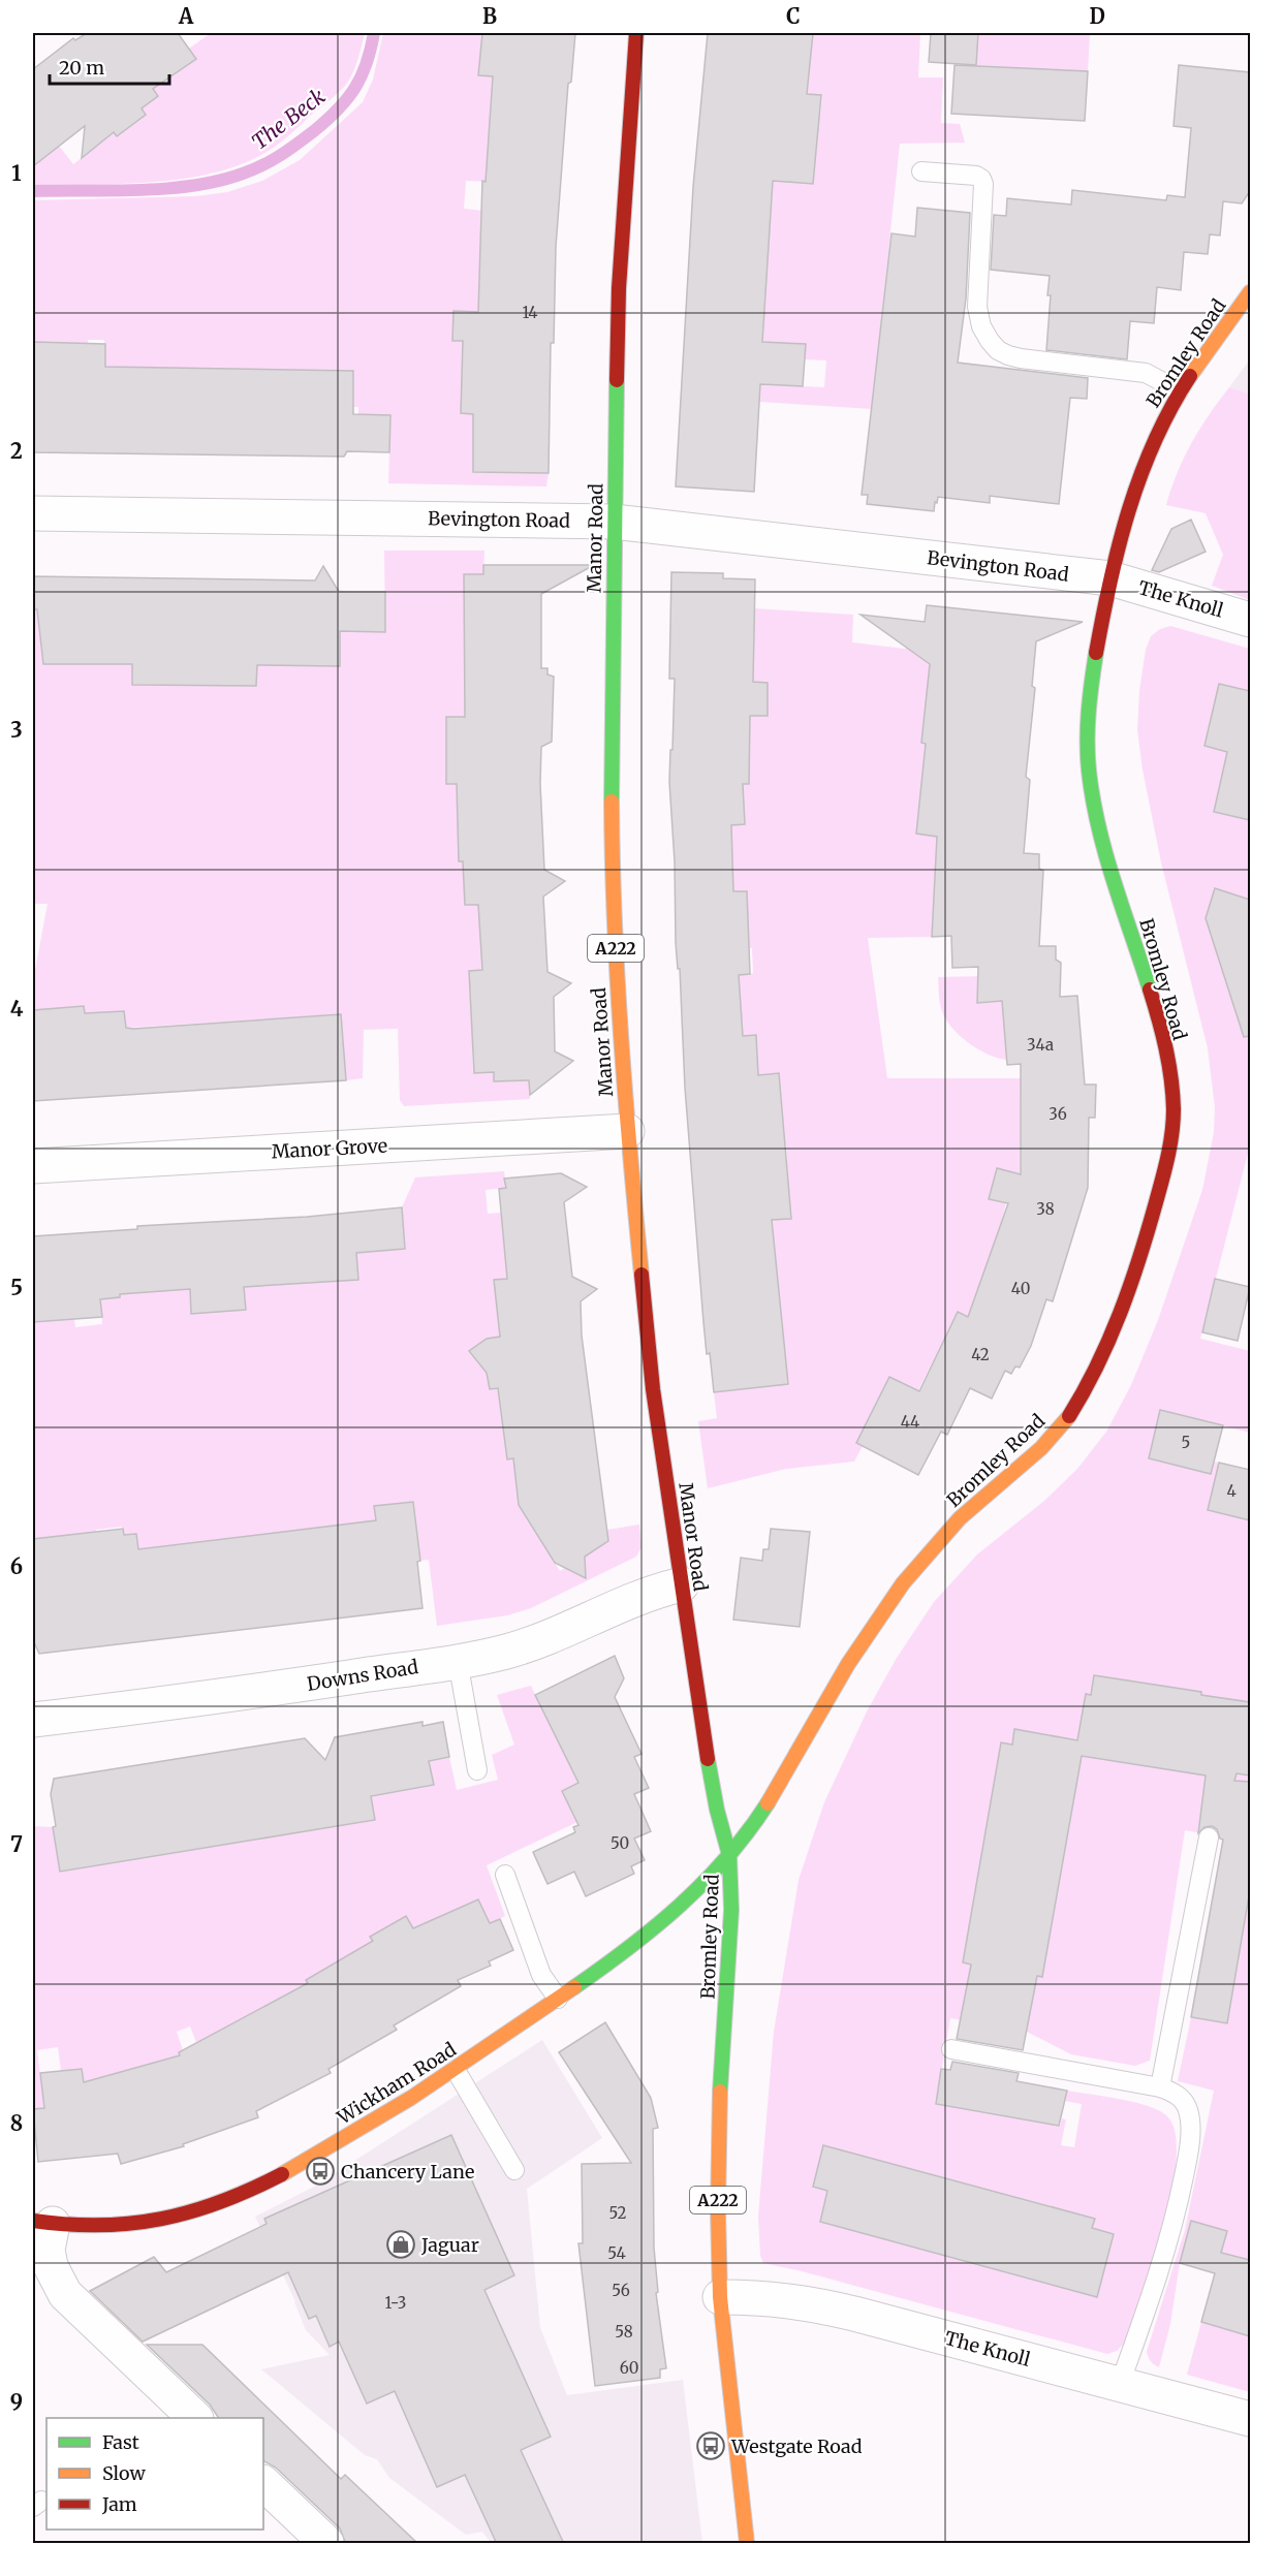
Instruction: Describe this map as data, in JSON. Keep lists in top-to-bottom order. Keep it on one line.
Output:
{"streets":{"main road":["Bromley Road","Manor Road","A222","Wickham Road"],"street":["Bevington Road","The Knoll","Manor Grove","Downs Road"]},"crossings":[["Bromley Road","Bevington Road"],["Bromley Road","Manor Road"],["Bromley Road","The Knoll"],["Bromley Road","Wickham Road"],["Bevington Road","Manor Road"],["Bevington Road","The Knoll"],["Manor Road","Manor Grove"],["Manor Road","Downs Road"],["Manor Road","Wickham Road"]],"water":["The Beck"],"places":{"bus stop":["Chancery Lane","Westgate Road"],"shop":["Jaguar"]},"house_numbers":["14","34a","36","38","40","42","44","5","4","50","52","54","56","1-3","58","60"],"legend":["Fast","Slow","Jam"],"scale_bar":"20 m","grid":{"columns":["A","B","C","D"],"rows":["1","2","3","4","5","6","7","8","9"]}}
